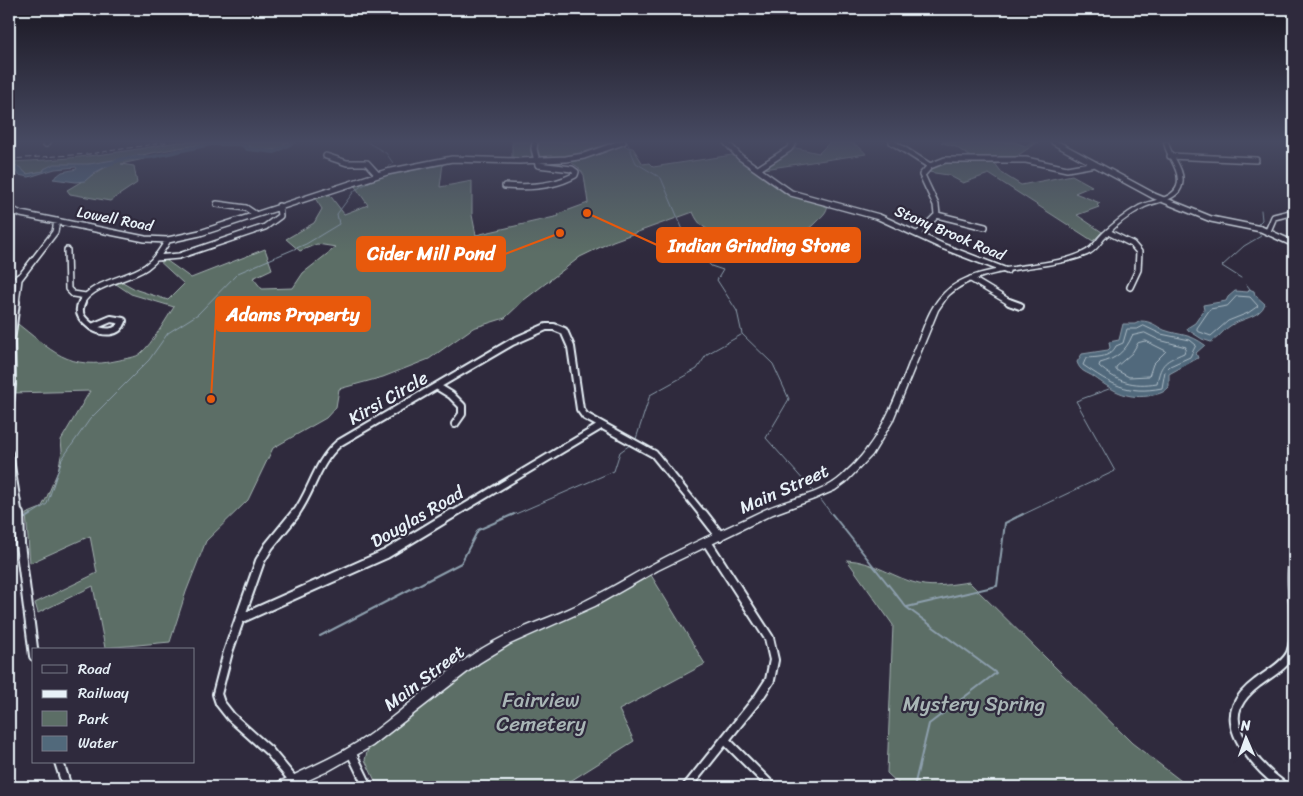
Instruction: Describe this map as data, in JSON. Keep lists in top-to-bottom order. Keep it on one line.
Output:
{"streets":{"main road":["Main Street"],"street":["Lowell Road","Stony Brook Road","Kirsi Circle","Douglas Road"]},"crossings":[["Stony Brook Road","Main Street"],["Kirsi Circle","Main Street"],["Kirsi Circle","Douglas Road"]],"parks":["Fairview Cemetery","Mystery Spring"],"places":["Indian Grinding Stone","Cider Mill Pond","Adams Property"],"legend":["Road","Railway","Park","Water"],"north":"top"}
